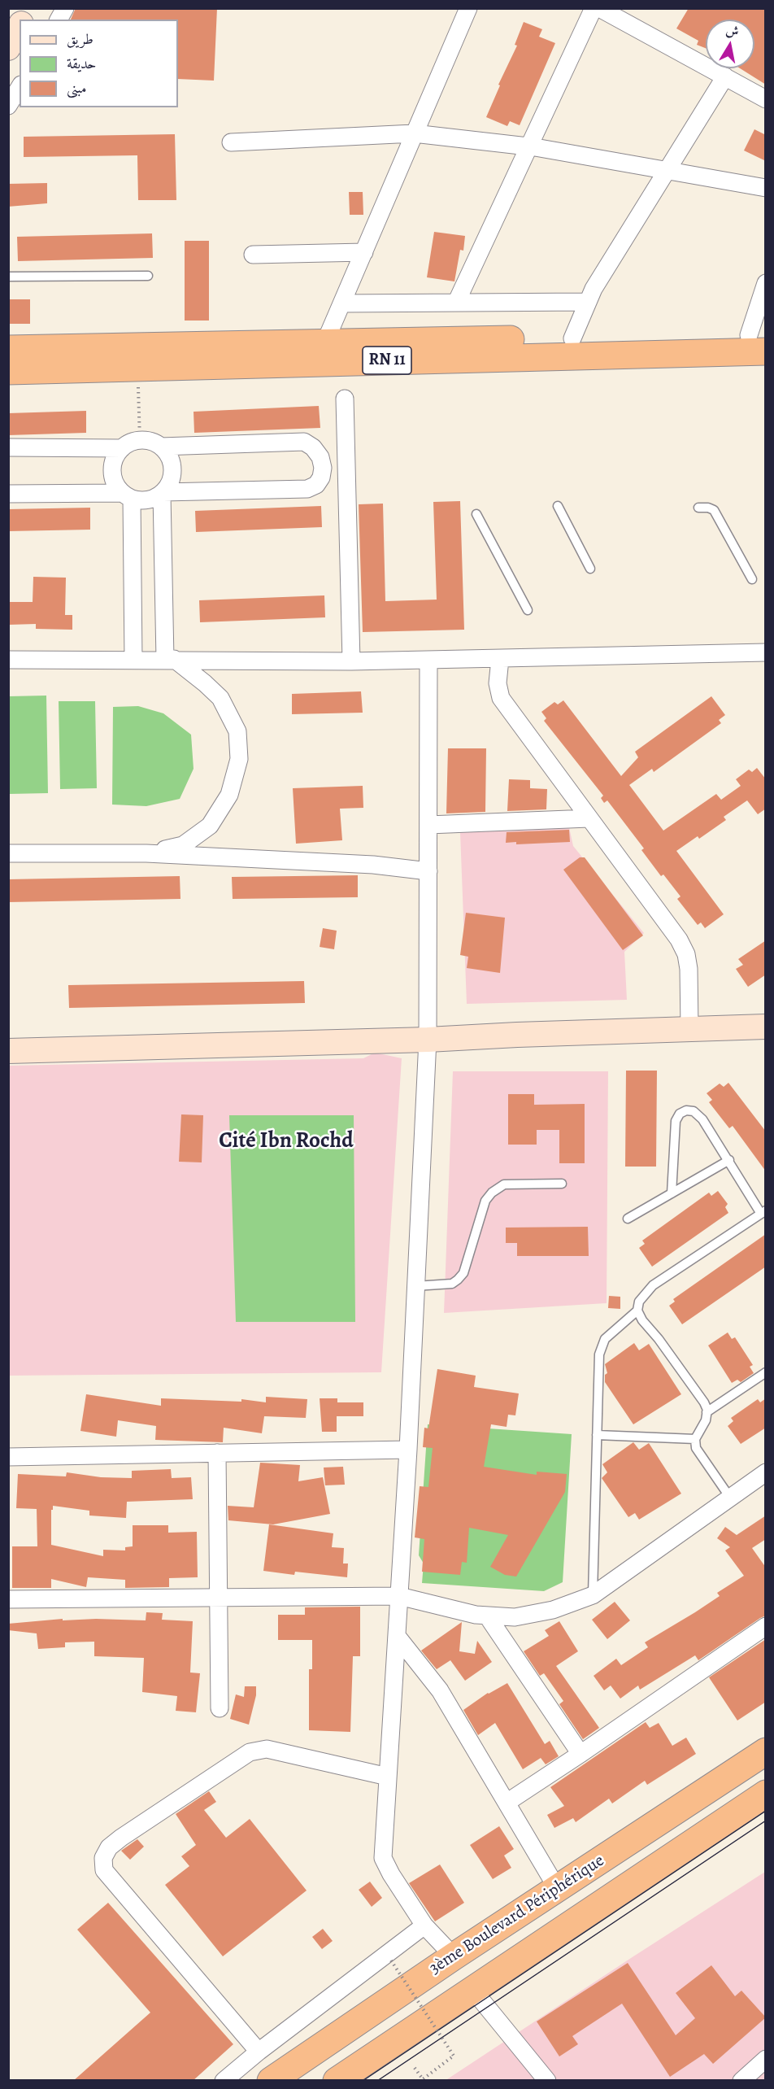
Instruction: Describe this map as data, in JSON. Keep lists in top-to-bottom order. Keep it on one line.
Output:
{"streets":{"highway":["RN 11","3ème Boulevard Périphérique"]},"districts":["Cité Ibn Rochd"],"legend":["طريق","حديقة","مبنى"],"north":"top"}
